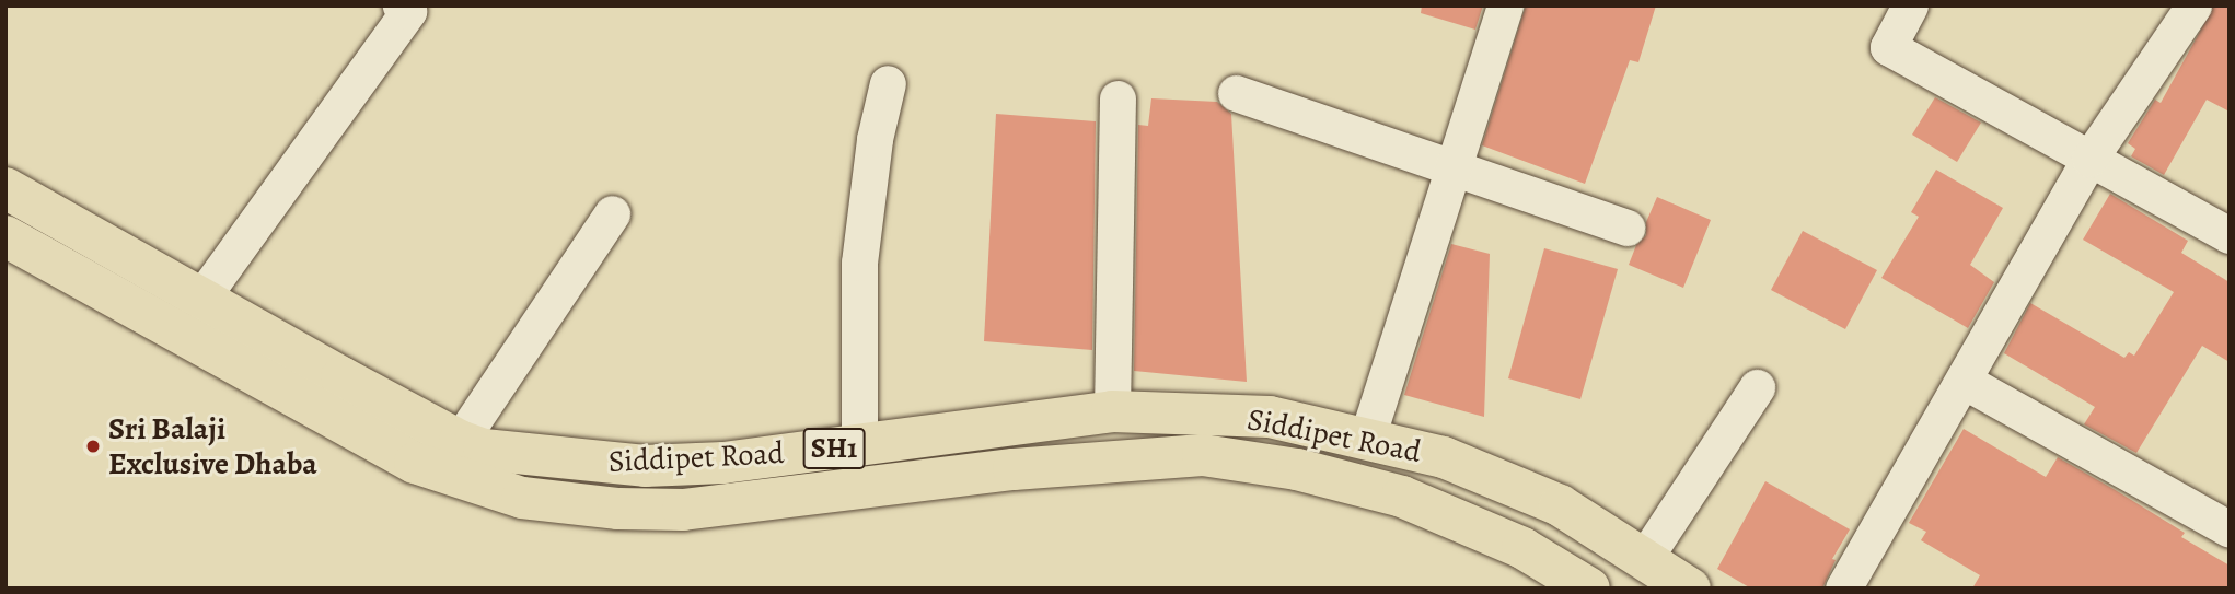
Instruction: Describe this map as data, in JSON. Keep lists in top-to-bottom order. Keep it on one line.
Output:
{"streets":{"main road":["Siddipet Road","SH1"]},"places":["Sri Balaji Exclusive Dhaba"]}
